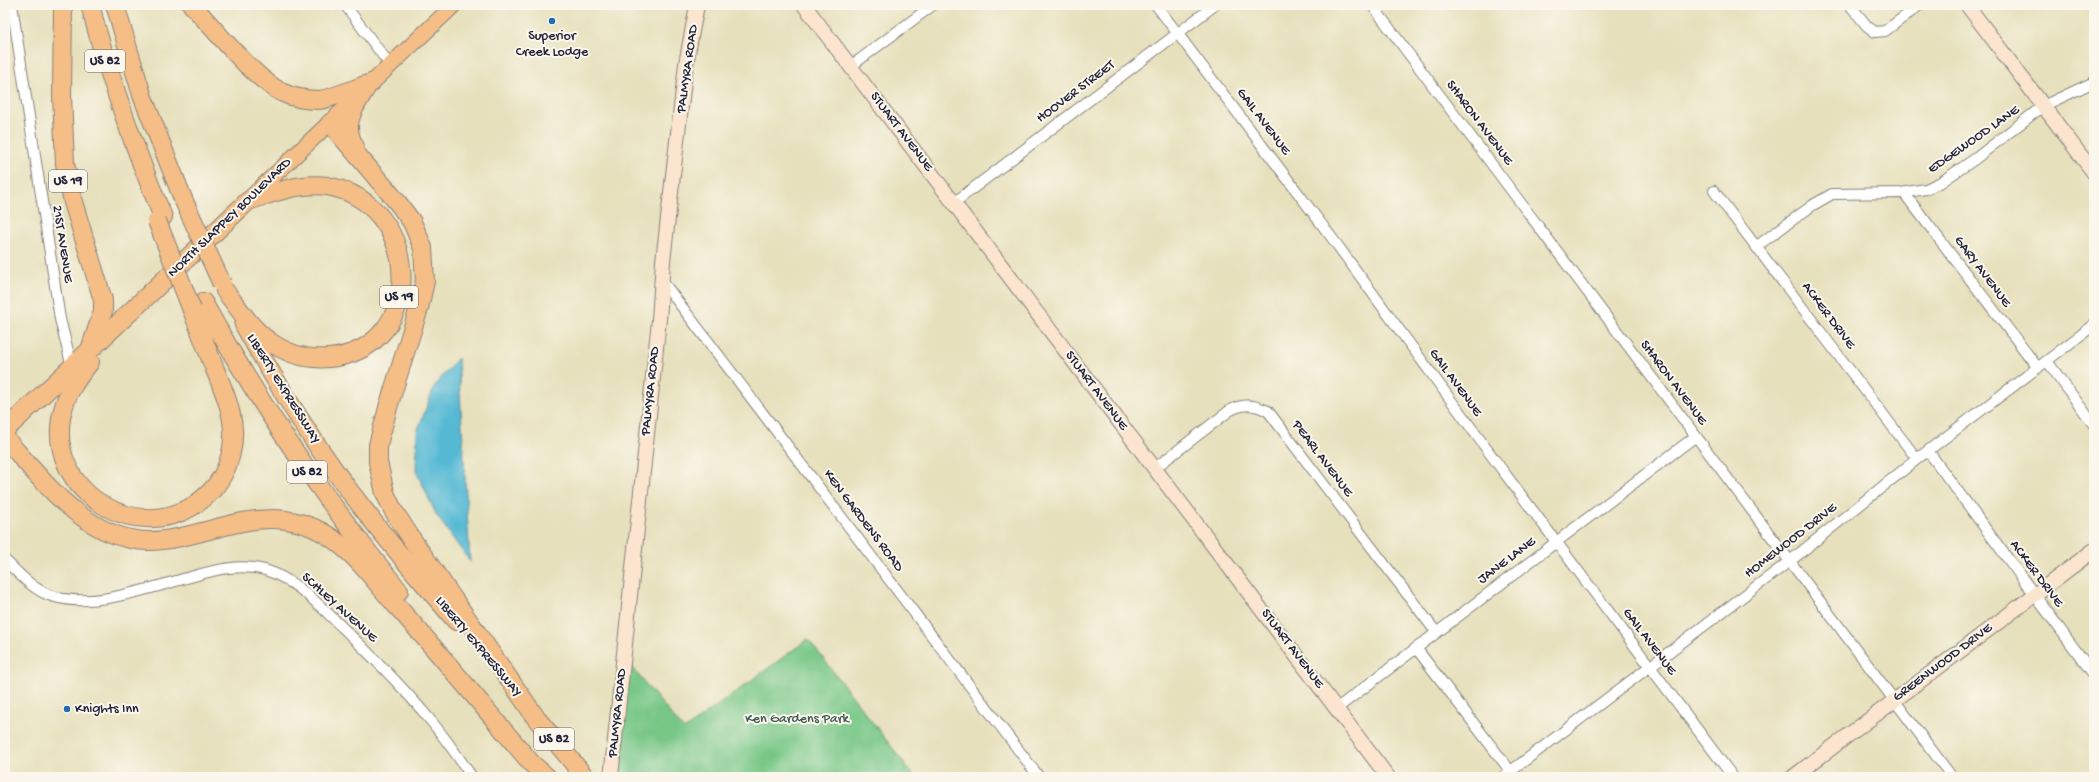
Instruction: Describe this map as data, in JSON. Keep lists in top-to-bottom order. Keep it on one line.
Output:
{"streets":{"highway":["US 82","US 19","NORTH SLAPPEY BOULEVARD","LIBERTY EXPRESSWAY"],"street":["PALMYRA ROAD","HOOVER STREET","GAIL AVENUE","SHARON AVENUE","STUART AVENUE","EDGEWOOD LANE","21ST AVENUE","GARY AVENUE","ACKER DRIVE","PEARL AVENUE","KEN GARDENS ROAD","HOMEWOOD DRIVE","JANE LANE","SCHLEY AVENUE","GREENWOOD DRIVE"]},"crossings":[["US 82","LIBERTY EXPRESSWAY"],["PALMYRA ROAD","KEN GARDENS ROAD"],["HOOVER STREET","GAIL AVENUE"],["HOOVER STREET","STUART AVENUE"],["GAIL AVENUE","HOMEWOOD DRIVE"],["GAIL AVENUE","JANE LANE"],["SHARON AVENUE","HOMEWOOD DRIVE"],["SHARON AVENUE","JANE LANE"],["SHARON AVENUE","GREENWOOD DRIVE"],["STUART AVENUE","PEARL AVENUE"],["STUART AVENUE","JANE LANE"],["EDGEWOOD LANE","GARY AVENUE"],["EDGEWOOD LANE","ACKER DRIVE"],["US 19","NORTH SLAPPEY BOULEVARD"],["US 19","LIBERTY EXPRESSWAY"],["NORTH SLAPPEY BOULEVARD","21ST AVENUE"],["GARY AVENUE","HOMEWOOD DRIVE"],["ACKER DRIVE","HOMEWOOD DRIVE"],["ACKER DRIVE","GREENWOOD DRIVE"],["PEARL AVENUE","JANE LANE"]],"parks":["Ken Gardens Park"],"places":["Superior Creek Lodge","Knights Inn"]}
